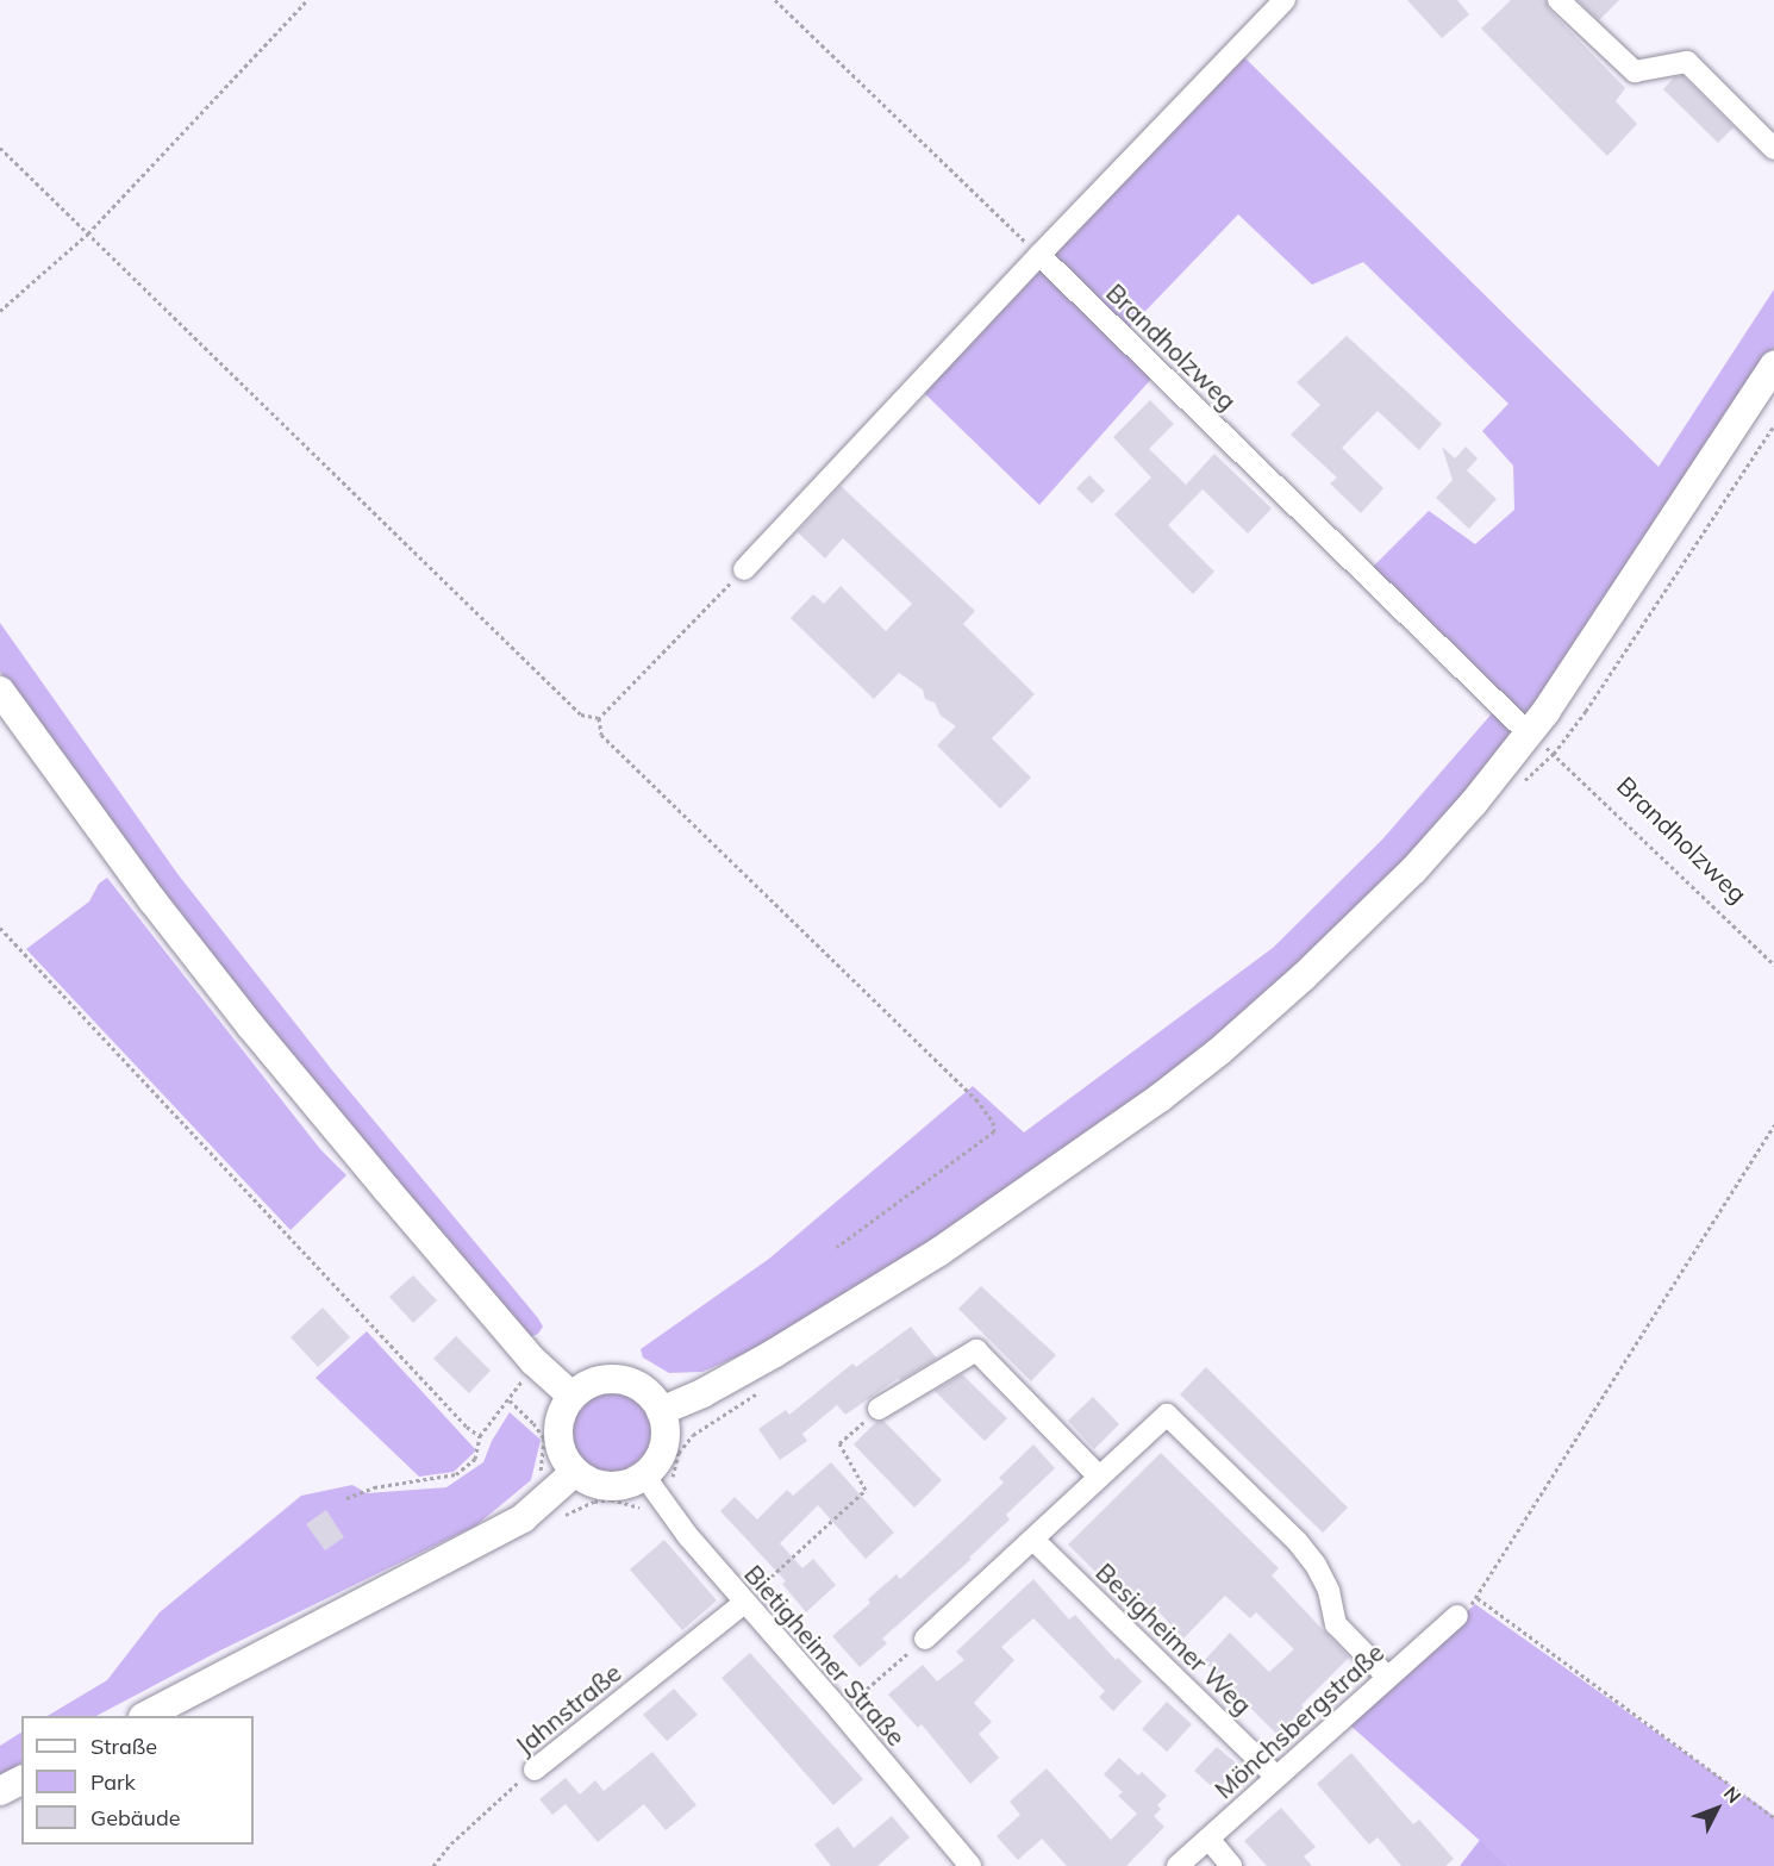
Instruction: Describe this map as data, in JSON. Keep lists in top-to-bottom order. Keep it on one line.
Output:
{"streets":{"street":["Brandholzweg","Besigheimer Weg","Bietigheimer Straße","Jahnstraße","Mönchsbergstraße"]},"crossings":[["Besigheimer Weg","Mönchsbergstraße"],["Bietigheimer Straße","Jahnstraße"]],"legend":["Straße","Park","Gebäude"],"north":"top right"}
